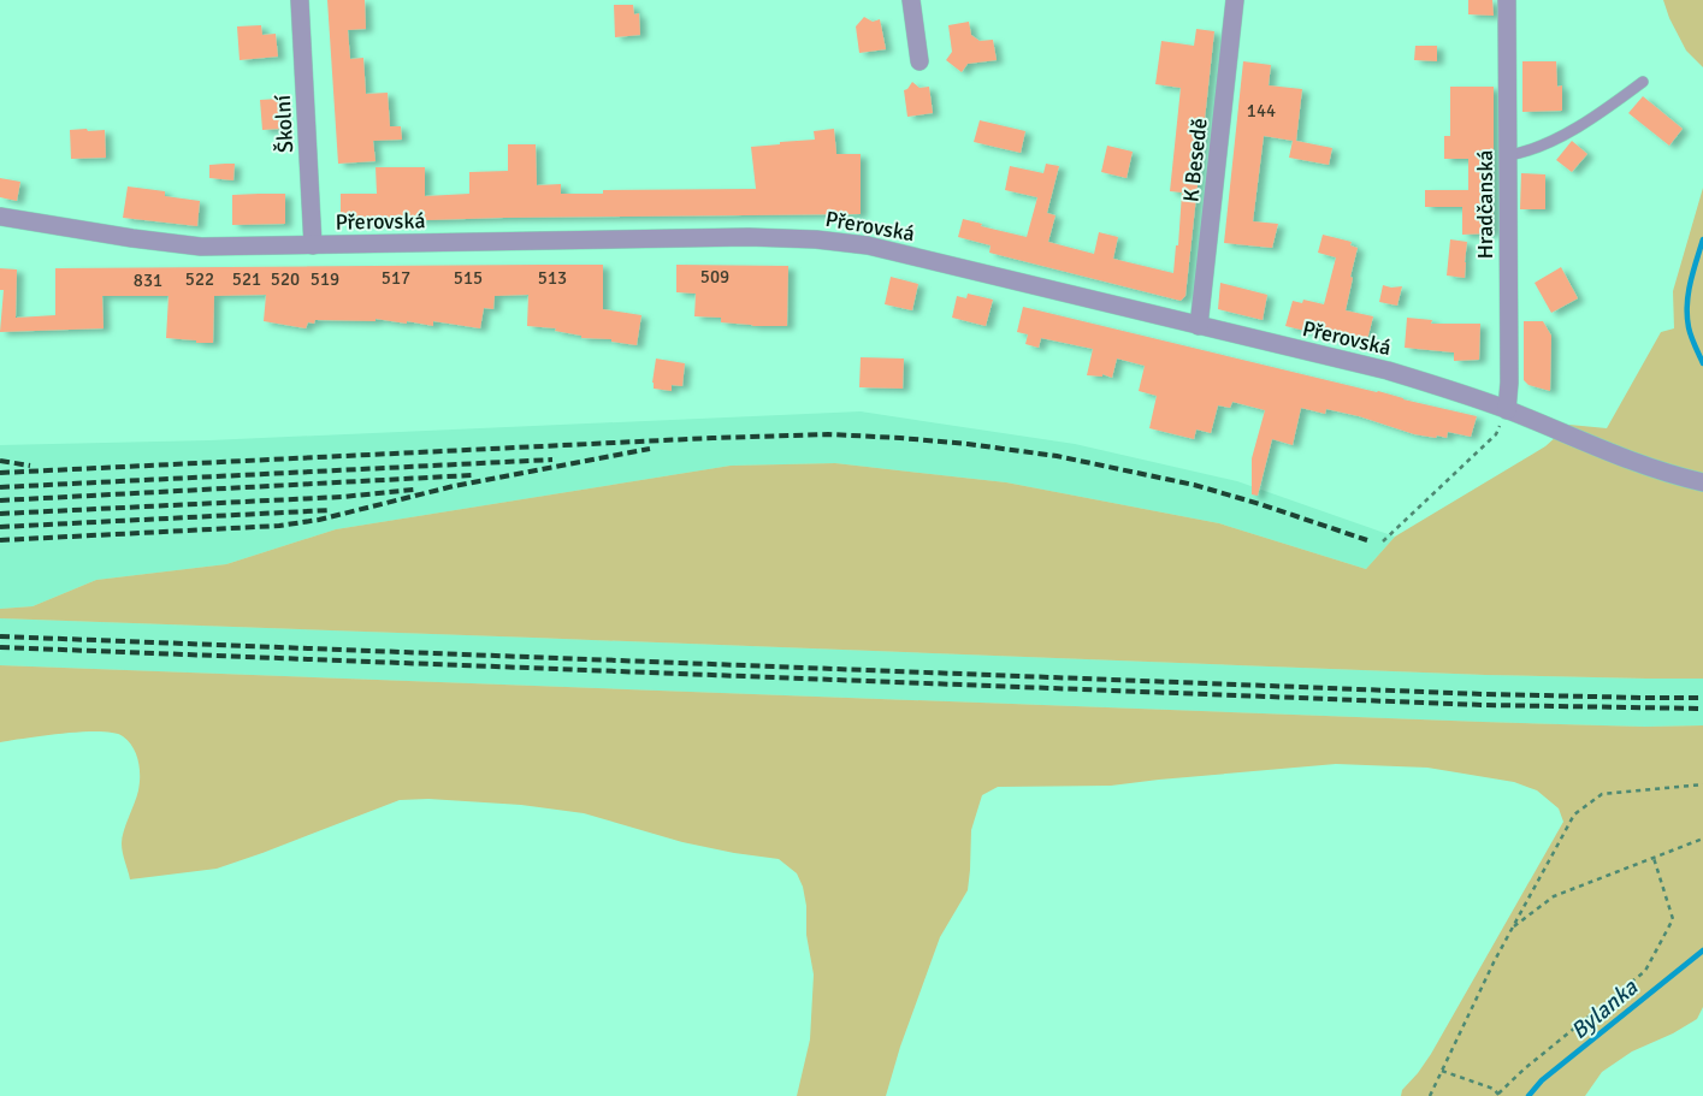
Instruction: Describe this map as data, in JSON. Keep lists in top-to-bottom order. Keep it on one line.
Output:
{"streets":{"street":["Školní","K Besedě","Hradčanská","Přerovská"]},"crossings":[["Školní","Přerovská"],["K Besedě","Přerovská"],["Hradčanská","Přerovská"]],"water":["Bylanka"],"house_numbers":["144","509","517","515","513","522","521","520","519","831"]}
